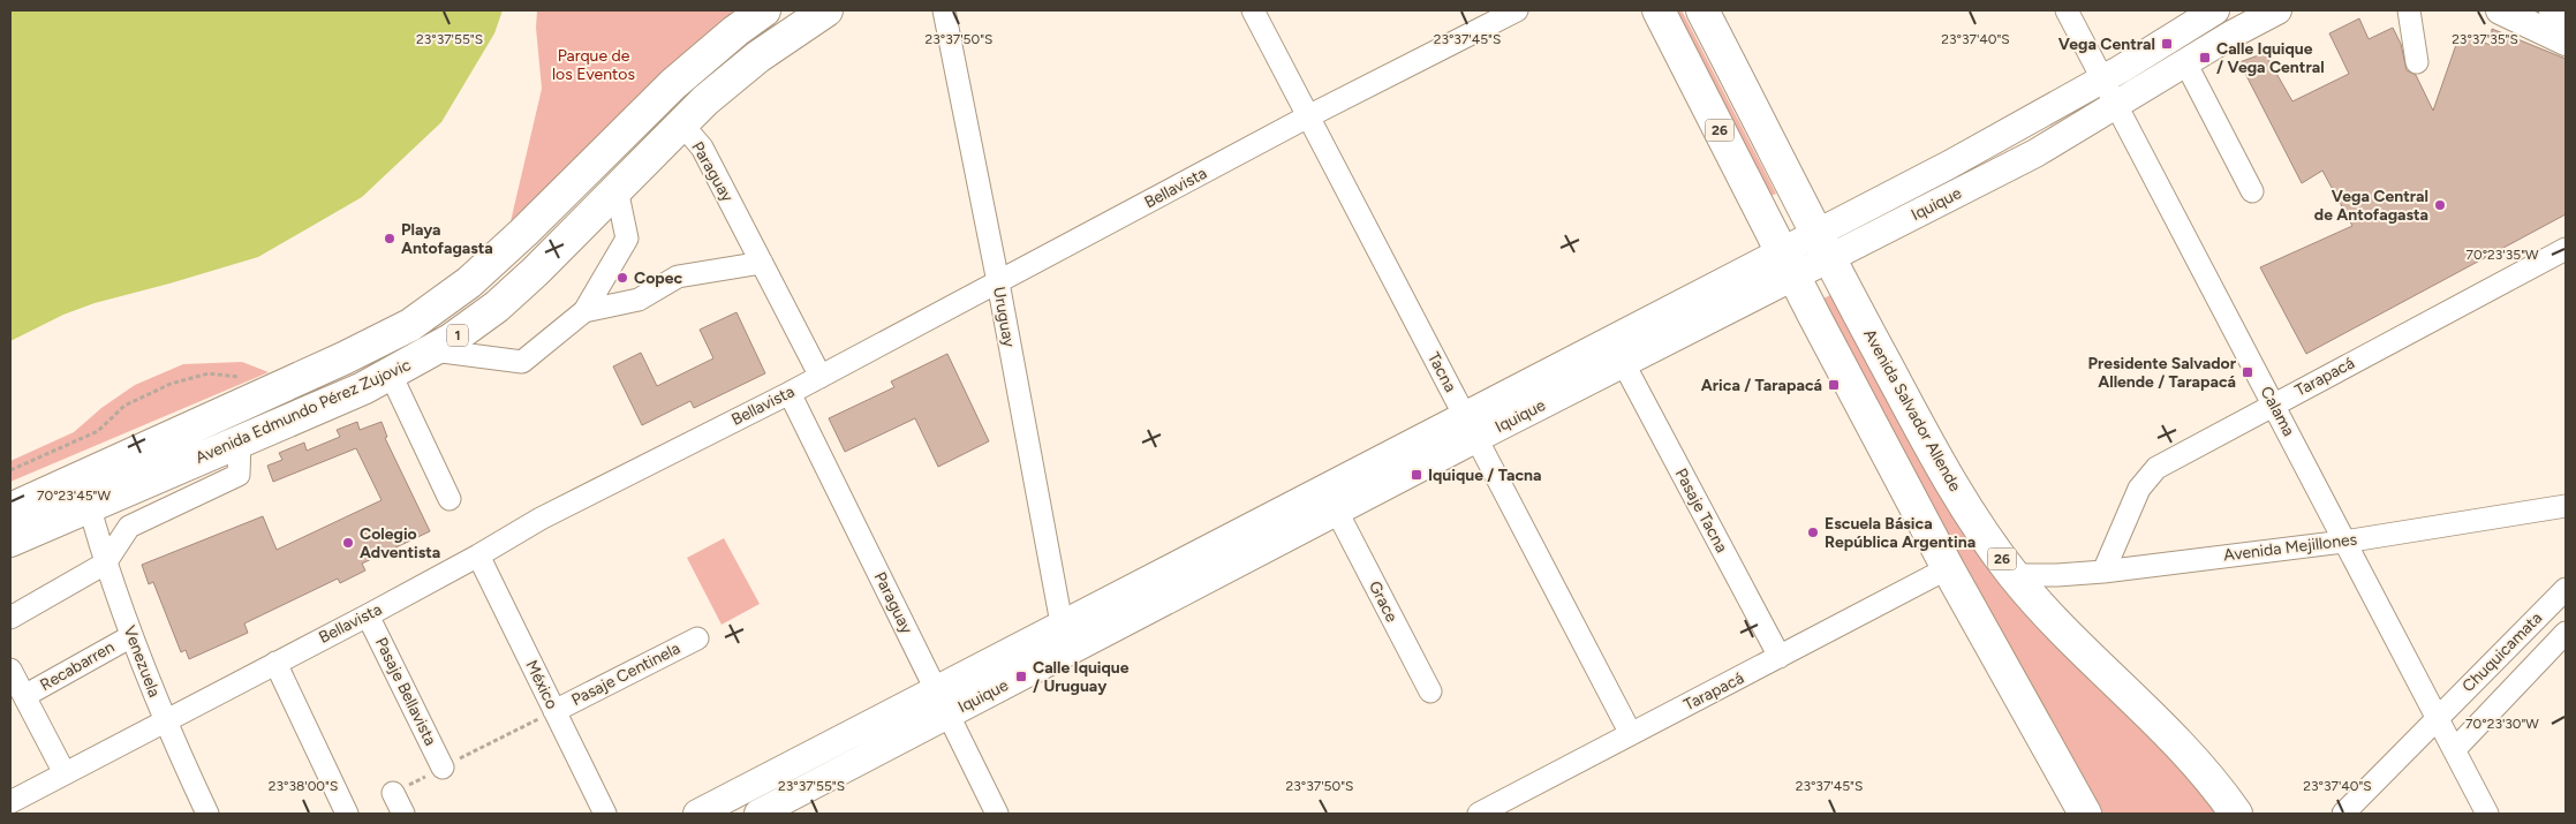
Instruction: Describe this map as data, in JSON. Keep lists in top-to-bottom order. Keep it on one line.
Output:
{"streets":{"highway":["26","1","Avenida Salvador Allende","Avenida Edmundo Pérez Zujovic"],"main road":["Iquique"],"street":["Paraguay","Bellavista","Uruguay","Tacna","Tarapacá","Calama","Pasaje Tacna","Avenida Mejillones","Grace","Chuquicamata","Venezuela","Recabarren","Pasaje Centinela","México","Pasaje Bellavista"]},"crossings":[["26","Iquique"],["26","Tarapacá"],["Paraguay","Bellavista"],["Paraguay","Iquique"],["Paraguay","Avenida Edmundo Pérez Zujovic"],["Bellavista","Uruguay"],["Bellavista","Tacna"],["Bellavista","Venezuela"],["Bellavista","México"],["Bellavista","Pasaje Bellavista"],["Iquique","Uruguay"],["Iquique","Tacna"],["Iquique","Avenida Salvador Allende"],["Iquique","Calama"],["Iquique","Pasaje Tacna"],["Iquique","Grace"],["Tacna","Tarapacá"],["Tarapacá","Calama"],["Tarapacá","Pasaje Tacna"],["Tarapacá","Avenida Mejillones"],["Avenida Salvador Allende","Avenida Mejillones"],["Avenida Edmundo Pérez Zujovic","Venezuela"],["Calama","Avenida Mejillones"],["Calama","Chuquicamata"],["Venezuela","Recabarren"],["Pasaje Centinela","México"]],"parks":["Parque de los Eventos"],"places":{"transit":["Vega Central","Calle Iquique / Vega Central","Presidente Salvador Allende / Tarapacá","Arica / Tarapacá","Iquique / Tacna","Calle Iquique / Uruguay"],"other":["Vega Central de Antofagasta","Playa Antofagasta","Copec","Escuela Básica República Argentina","Colegio Adventista"]},"coordinates":["23°37'55\"S","23°37'50\"S","23°37'45\"S","23°37'40\"S","23°37'35\"S","70°23'35\"W","70°23'45\"W","70°23'30\"W","23°38'00\"S"]}
